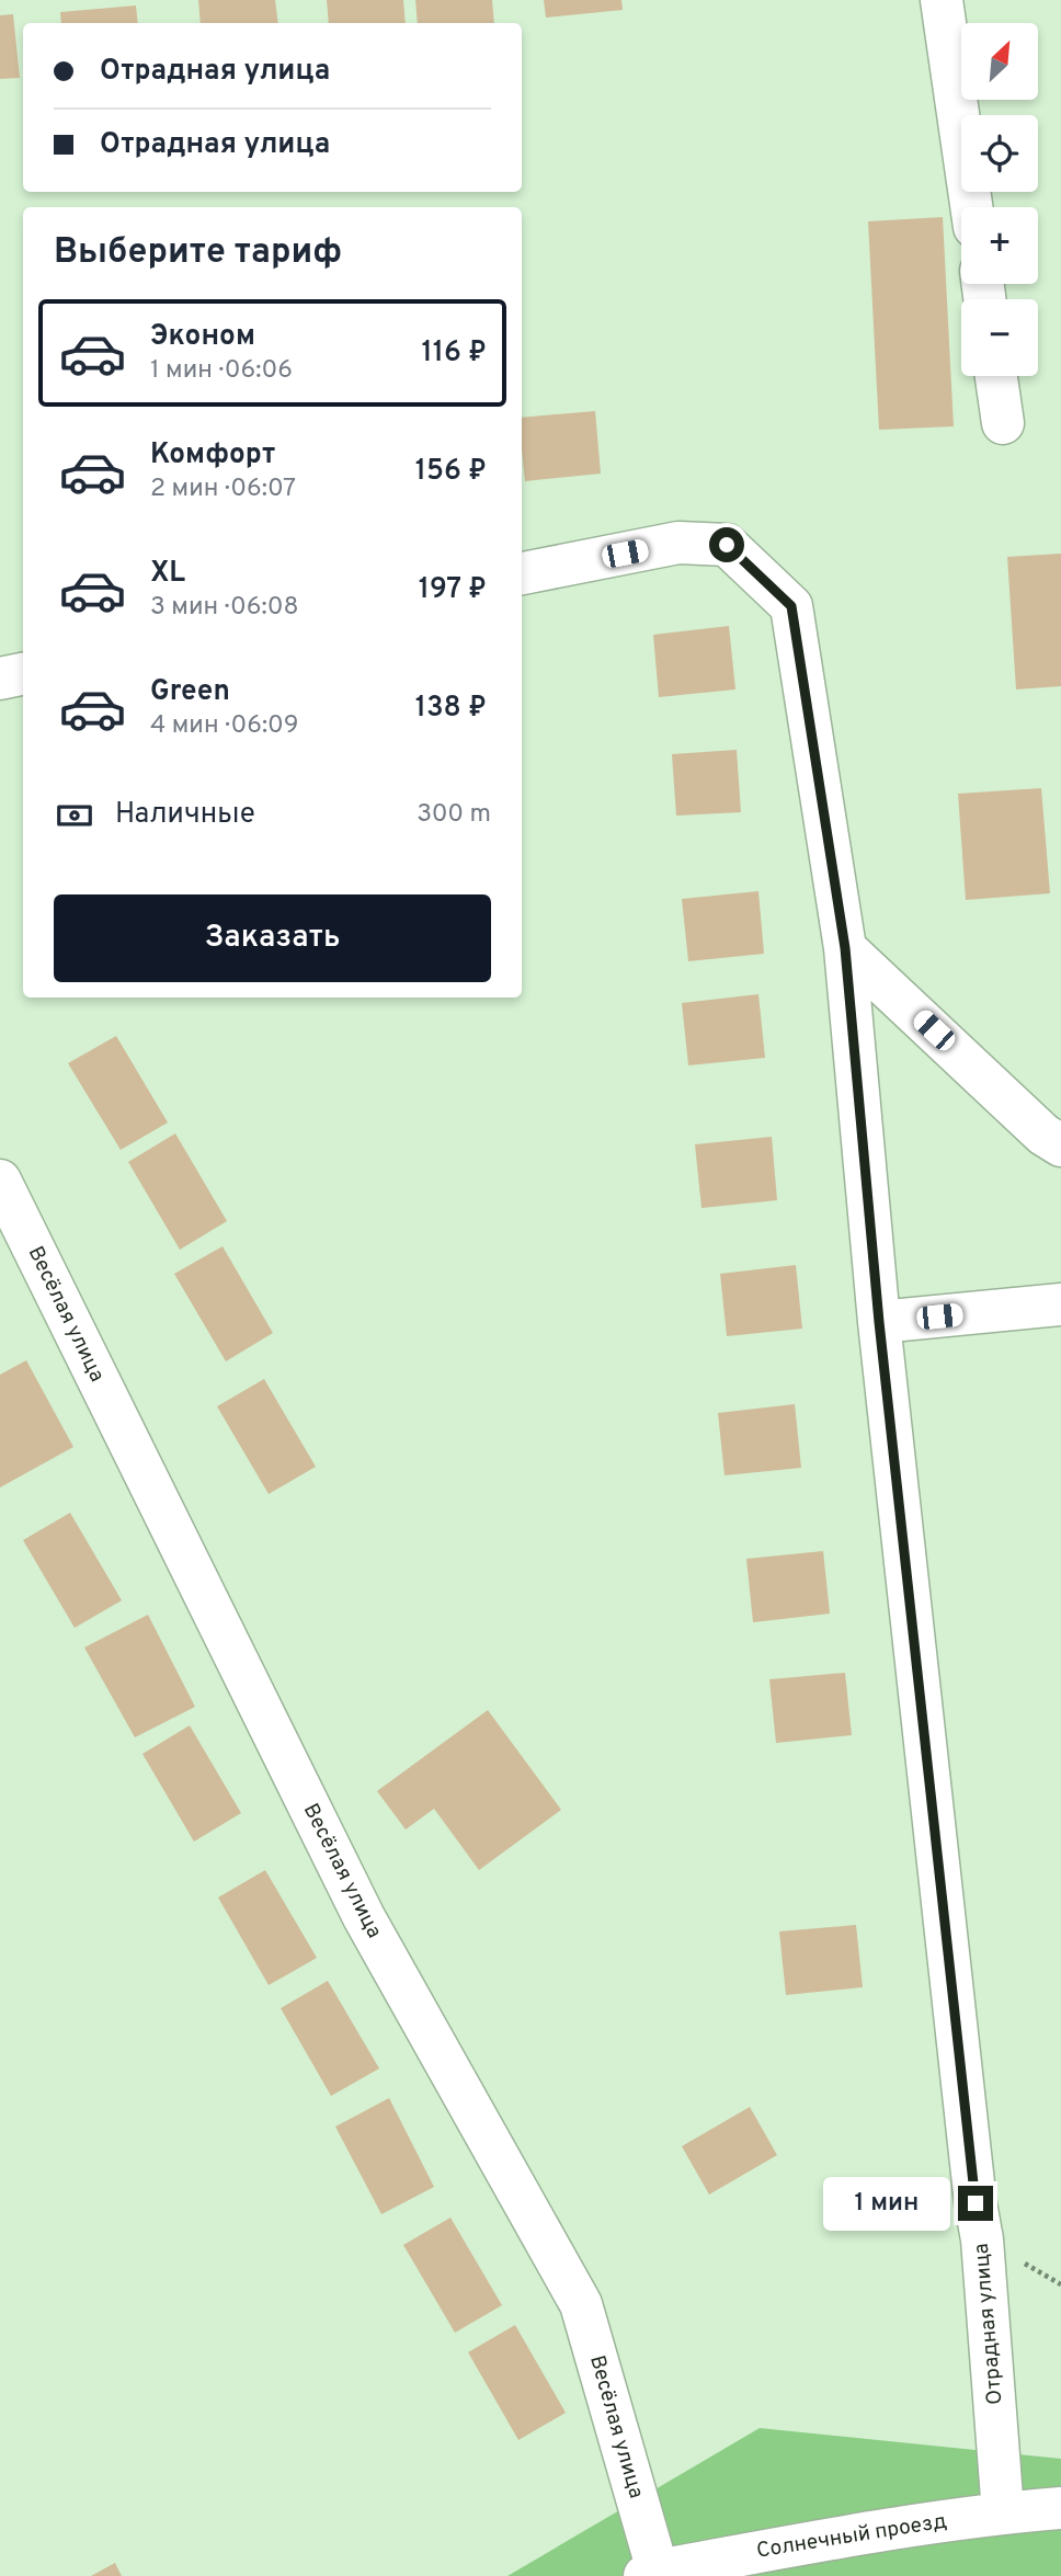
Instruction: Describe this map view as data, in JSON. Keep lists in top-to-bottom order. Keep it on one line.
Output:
{"streets":{"street":["Весёлая улица","Отрадная улица","Солнечный проезд"]},"crossings":[["Весёлая улица","Солнечный проезд"],["Отрадная улица","Солнечный проезд"]],"north":"top right","page":{"map_buttons":["+","−"],"banner":["Отрадная улица","Отрадная улица"],"heading":"Выберите тариф","list":[{"name":"Эконом","note":"1 мин · 06:06","value":"116 ₽"},{"name":"Комфорт","note":"2 мин · 06:07","value":"156 ₽"},{"name":"XL","note":"3 мин · 06:08","value":"197 ₽"},{"name":"Green","note":"4 мин · 06:09","value":"138 ₽"}],"pay":["Наличные","300 m"],"buttons":"Заказать","bubble":"1 мин"}}
